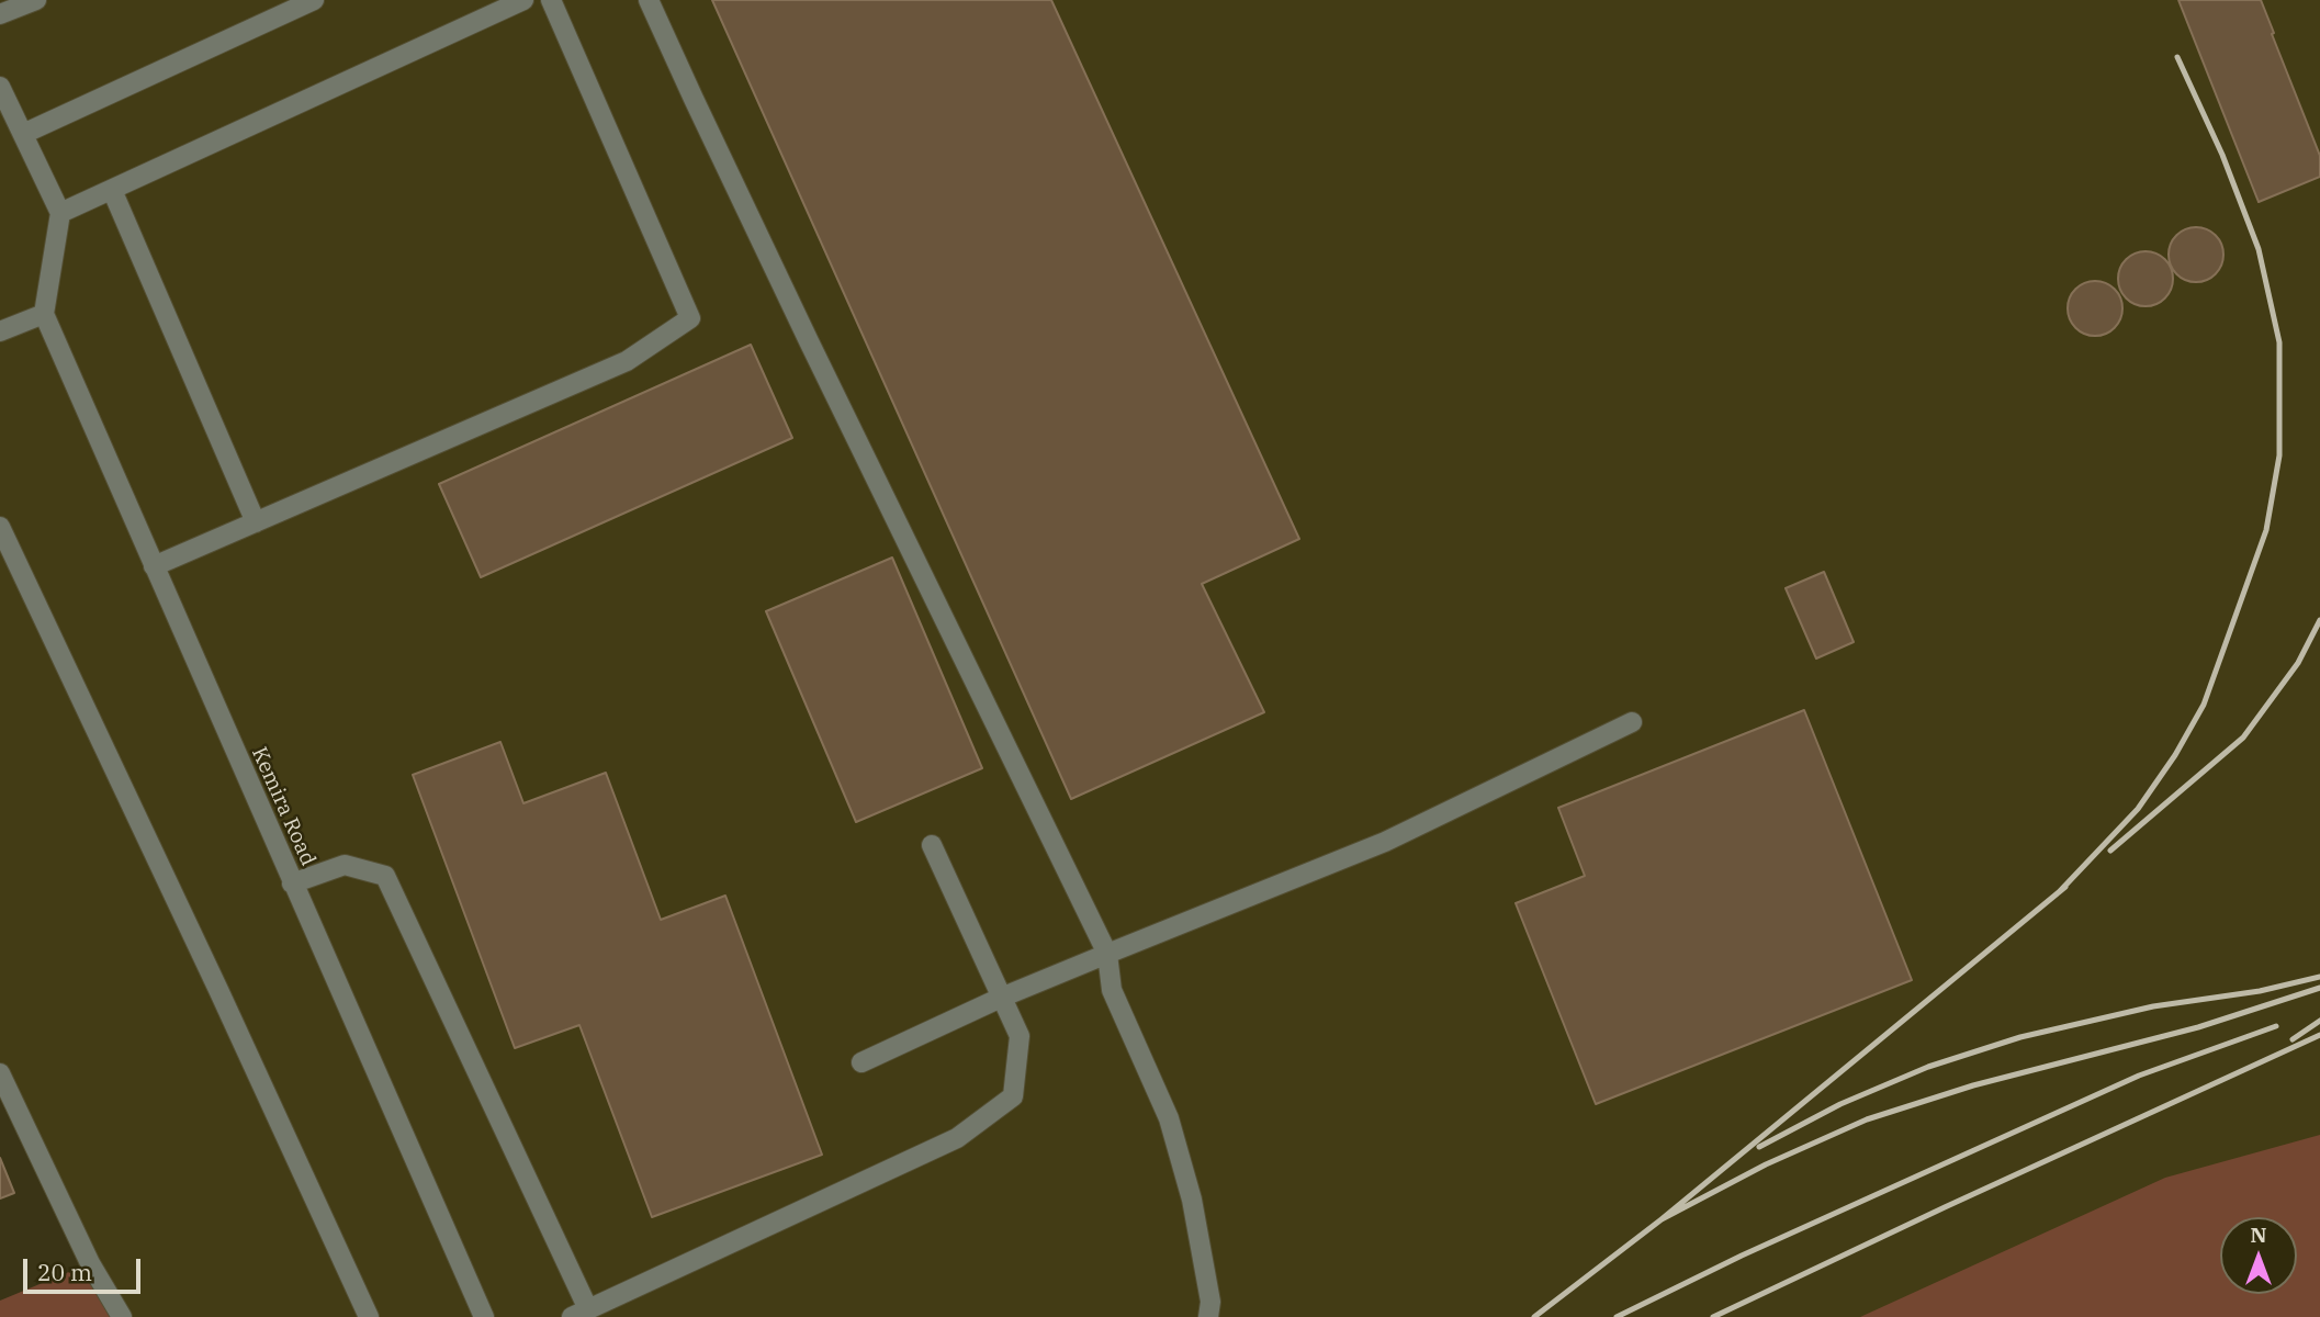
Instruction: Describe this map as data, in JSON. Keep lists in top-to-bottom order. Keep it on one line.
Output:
{"streets":{"street":["Kemira Road"]},"scale_bar":"20 m","north":"top"}
